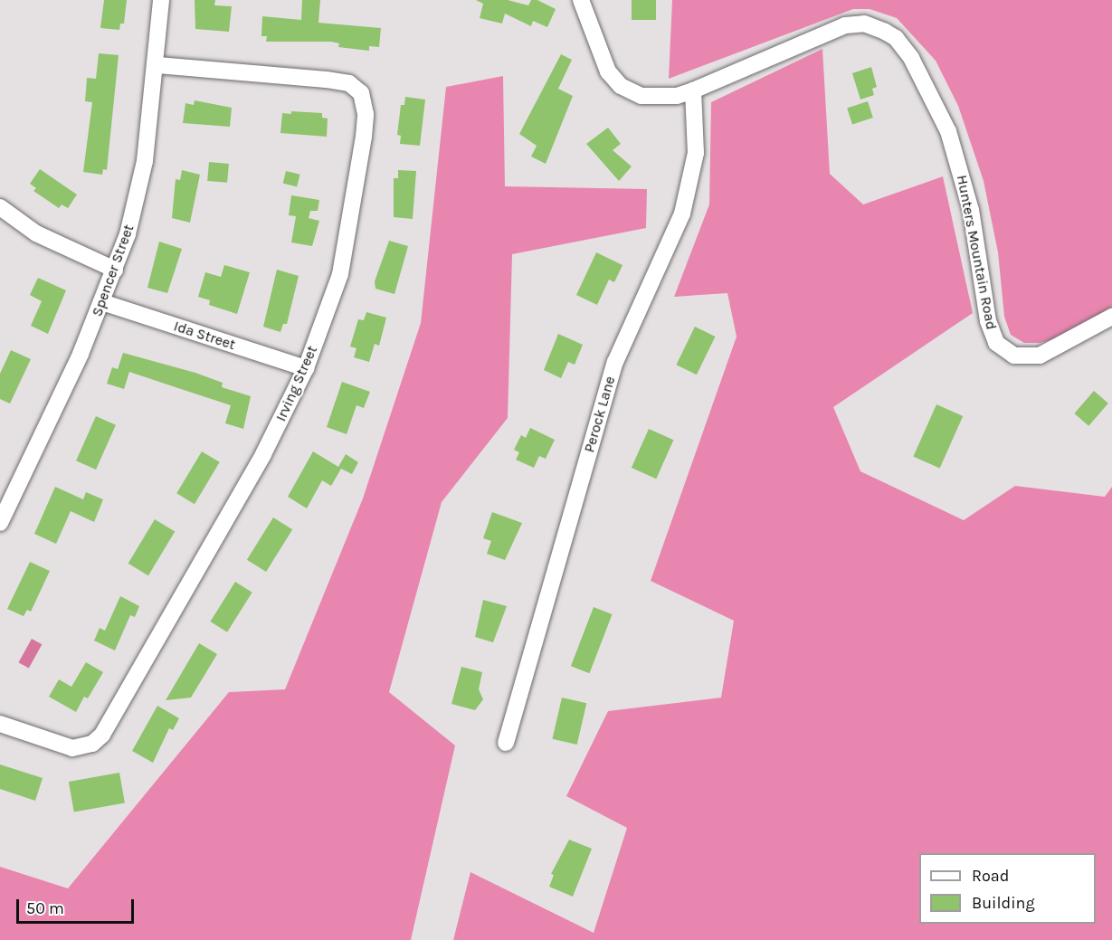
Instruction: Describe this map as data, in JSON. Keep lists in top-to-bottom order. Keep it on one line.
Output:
{"streets":{"street":["Hunters Mountain Road","Spencer Street","Ida Street","Irving Street","Perock Lane"]},"crossings":[["Hunters Mountain Road","Perock Lane"],["Spencer Street","Ida Street"],["Spencer Street","Irving Street"],["Ida Street","Irving Street"]],"legend":["Road","Building"],"scale_bar":"50 m"}
